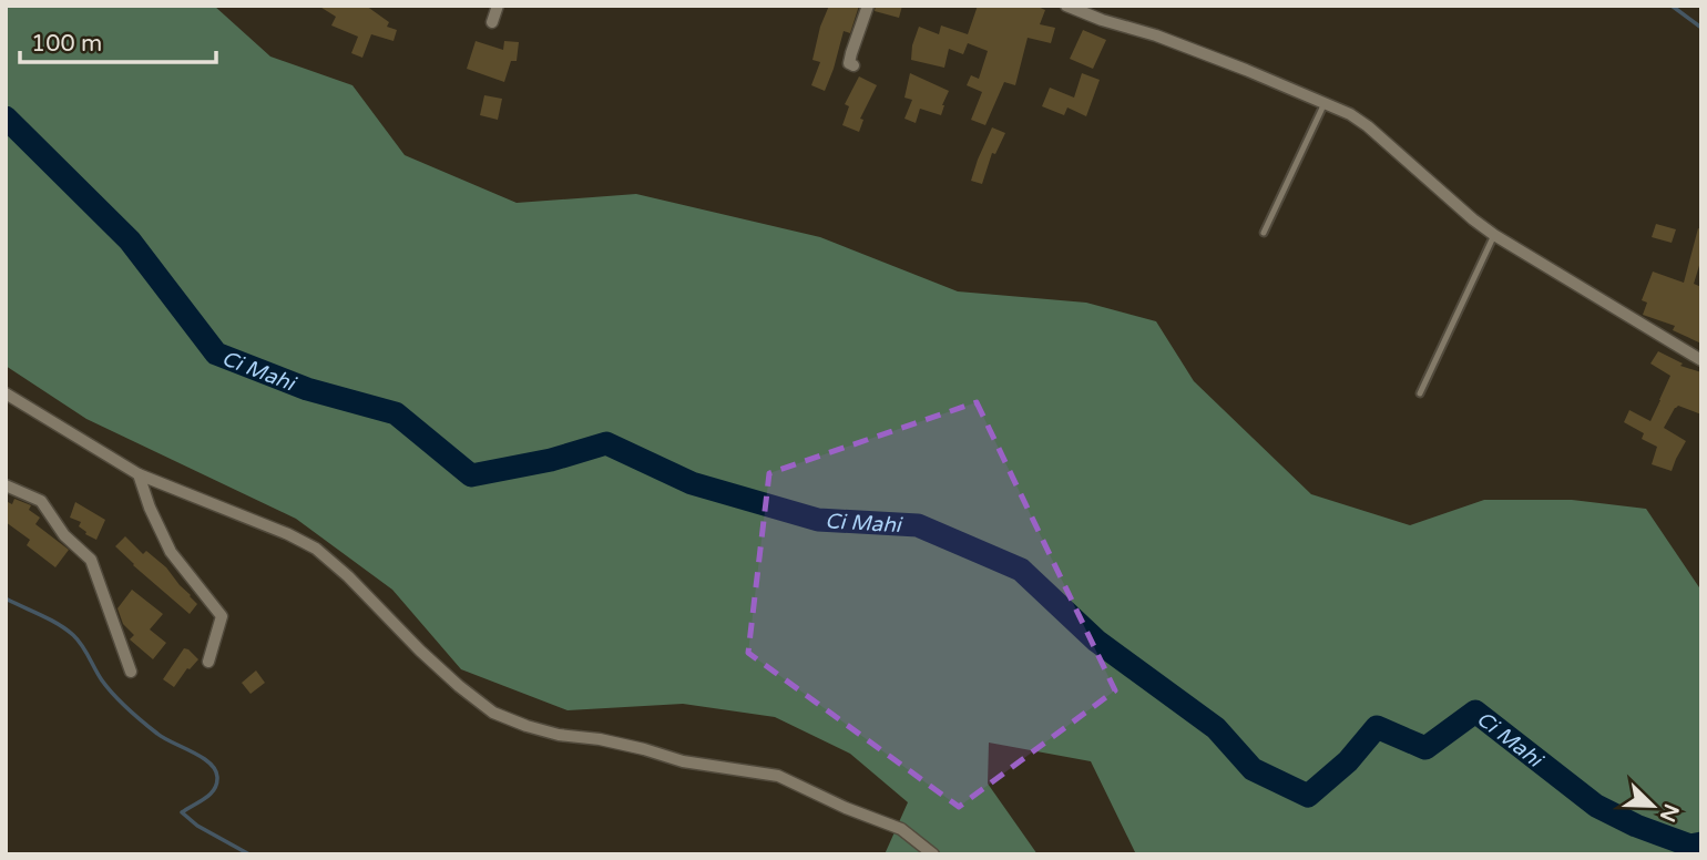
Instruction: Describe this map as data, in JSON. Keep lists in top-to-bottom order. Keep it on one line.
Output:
{"water":["Ci Mahi"],"scale_bar":"100 m","north":"bottom right"}
